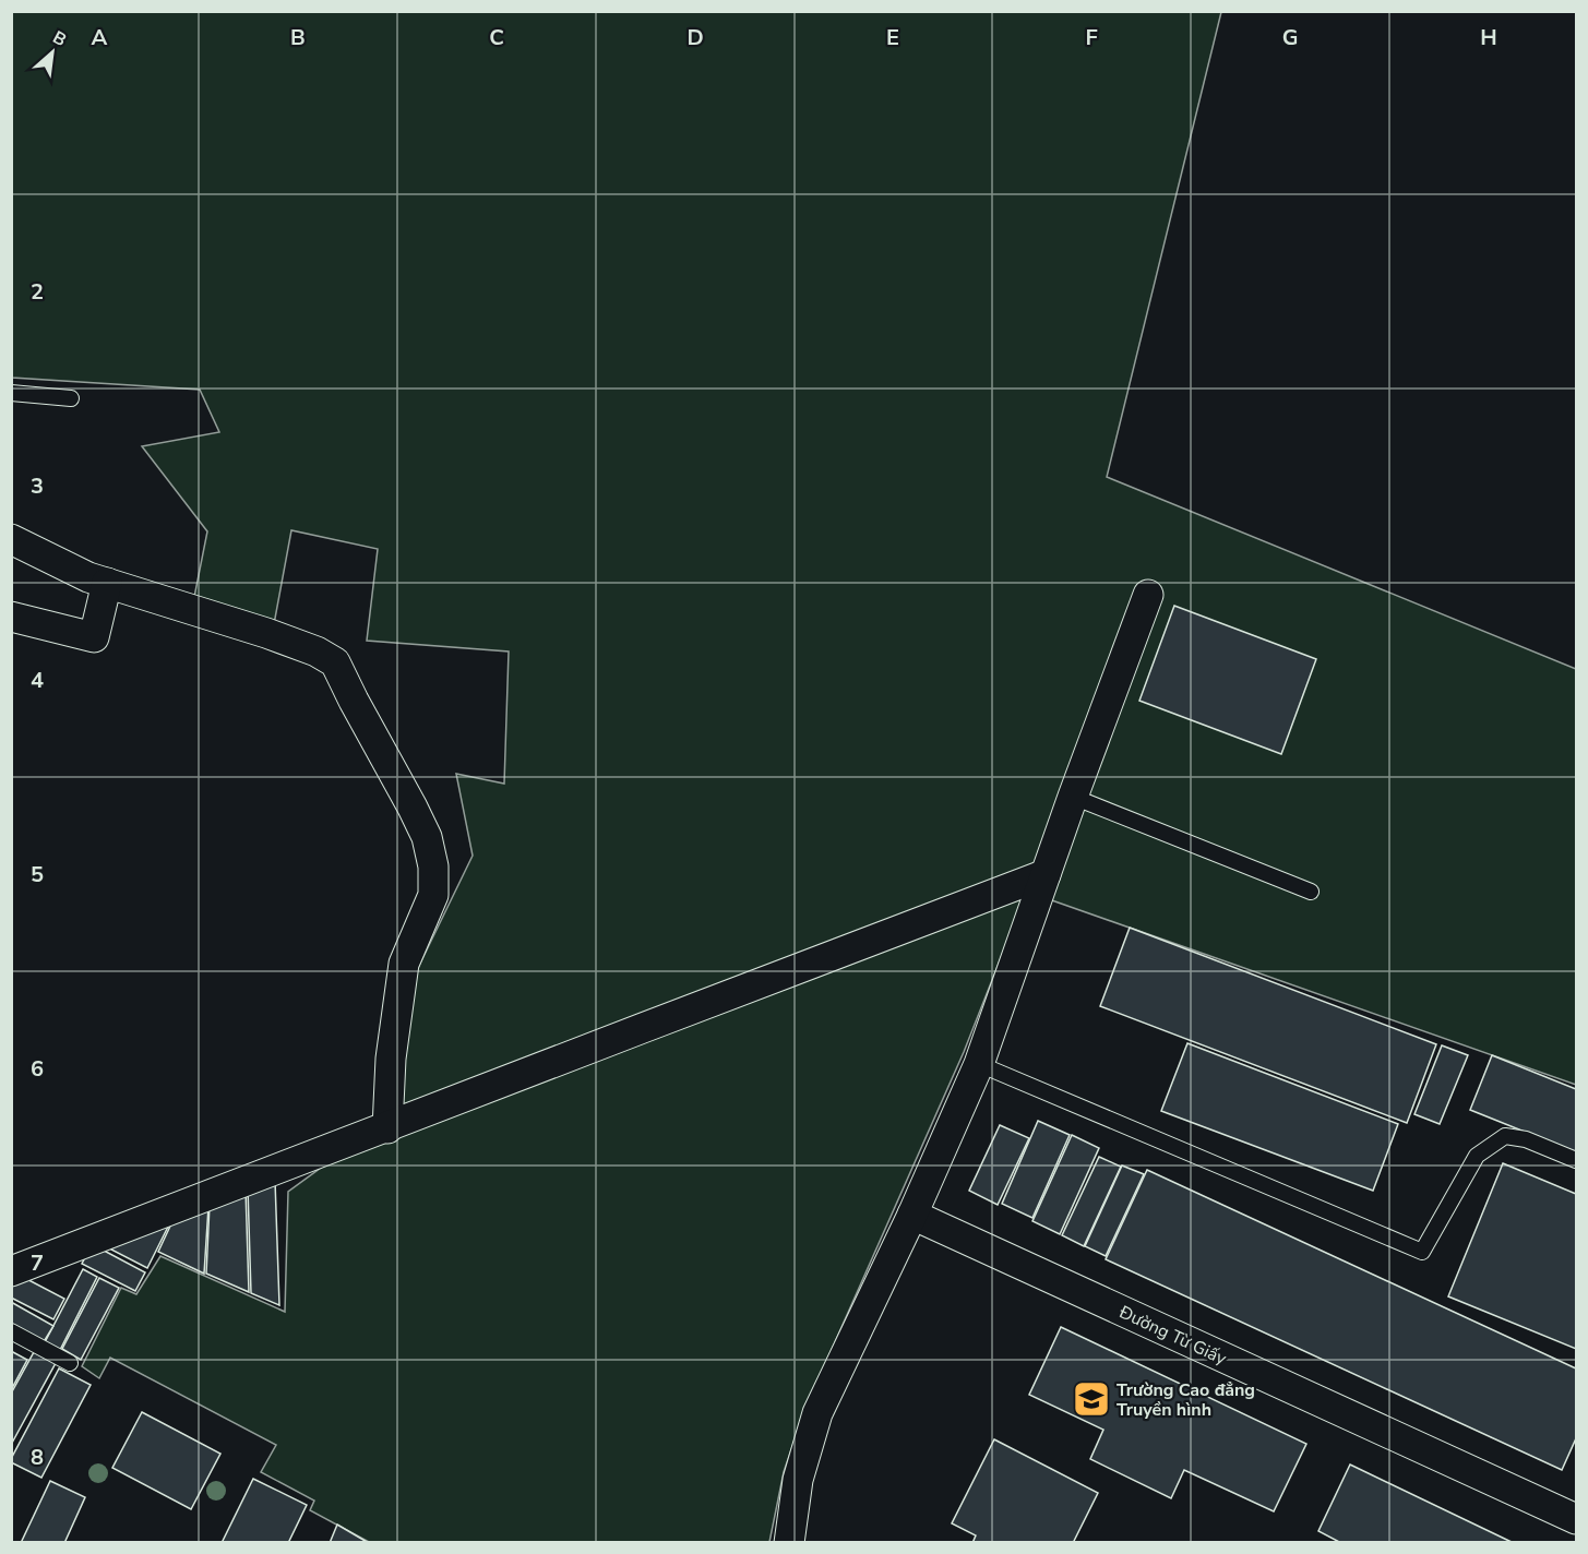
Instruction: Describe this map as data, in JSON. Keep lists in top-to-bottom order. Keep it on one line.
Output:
{"streets":{"street":["Đường Từ Giấy"]},"places":{"school or university":["Trường Cao đẳng Truyền hình"]},"north":"top right","grid":{"columns":["A","B","C","D","E","F","G","H"],"rows":["2","3","4","5","6","7","8"]}}
